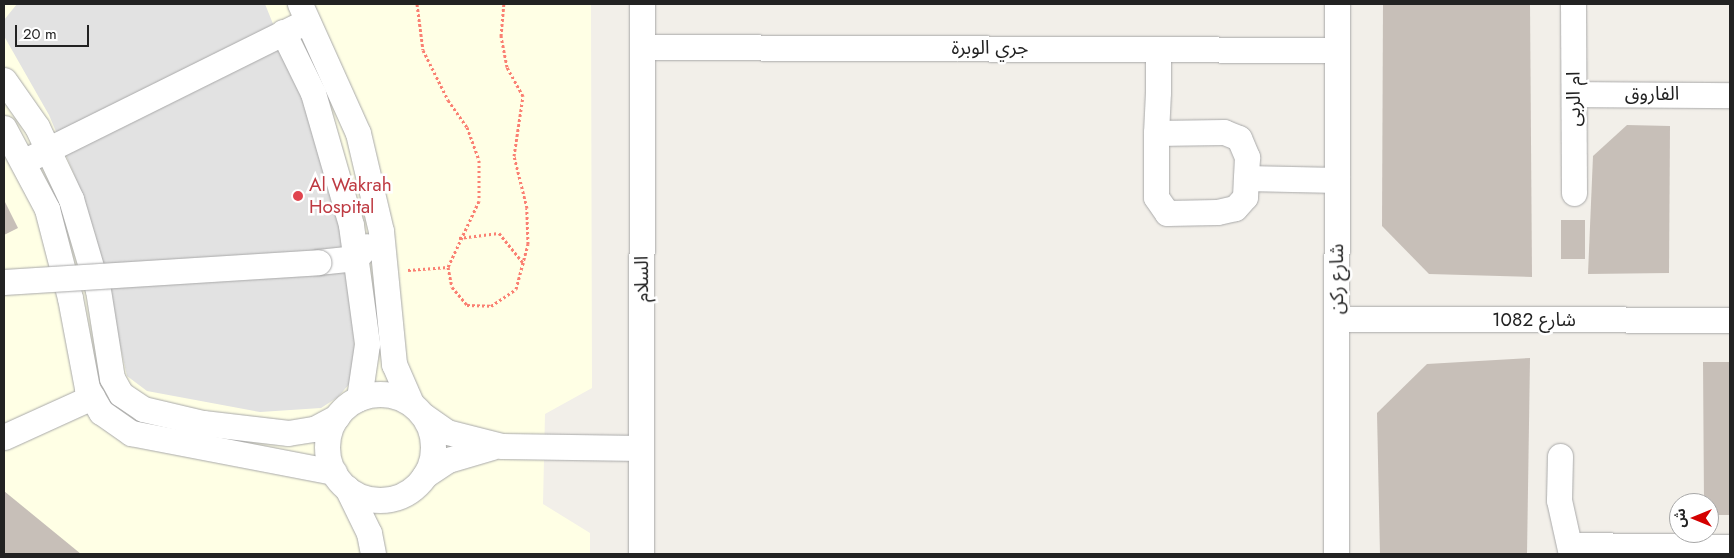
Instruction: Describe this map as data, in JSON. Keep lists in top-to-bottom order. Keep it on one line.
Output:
{"streets":{"street":["جري الوبرة","الفاروق","ام الربى","السلام","شارع ركن","شارع 1082"]},"crossings":[["جري الوبرة","السلام"],["جري الوبرة","شارع ركن"],["الفاروق","ام الربى"],["شارع ركن","شارع 1082"]],"places":["Al Wakrah Hospital"],"scale_bar":"20 m","north":"left"}
